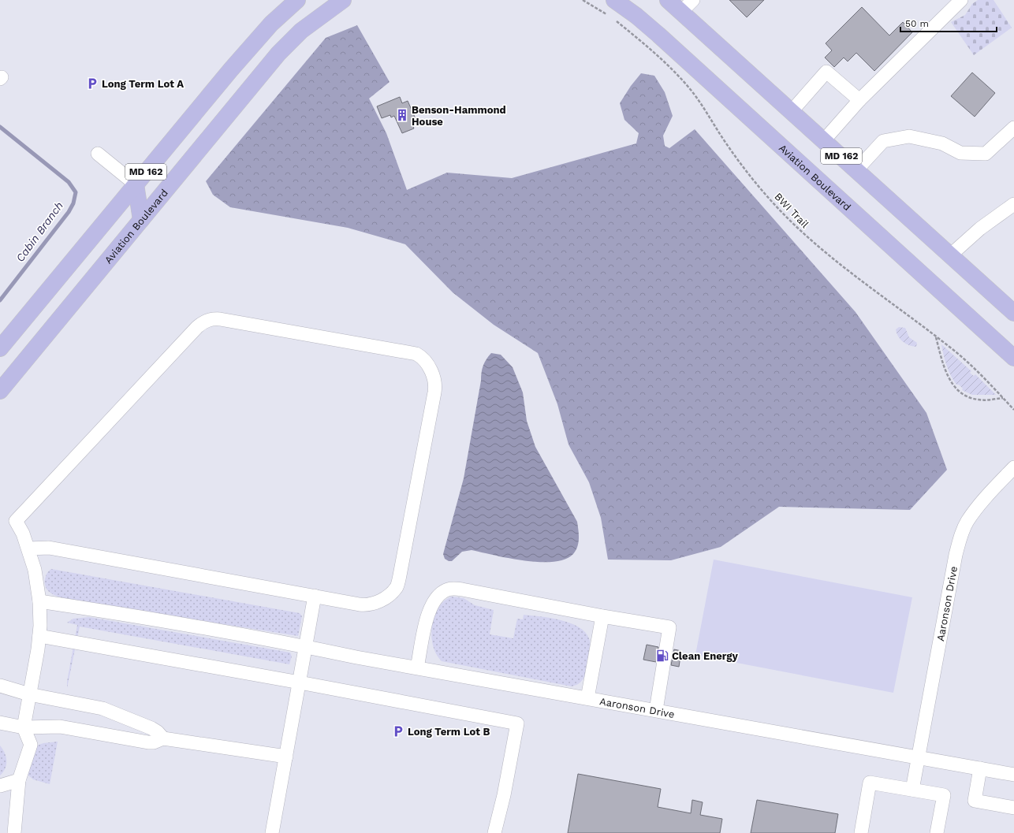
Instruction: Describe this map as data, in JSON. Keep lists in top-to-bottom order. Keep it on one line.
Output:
{"streets":{"main road":["MD 162","Aviation Boulevard"],"street":["Aaronson Drive"],"path":["BWI Trail"]},"water":["Cabin Branch"],"places":{"parking":["Long Term Lot A","Long Term Lot B"],"building":["Benson-Hammond House"],"fuel station":["Clean Energy"]},"scale_bar":"50 m"}
